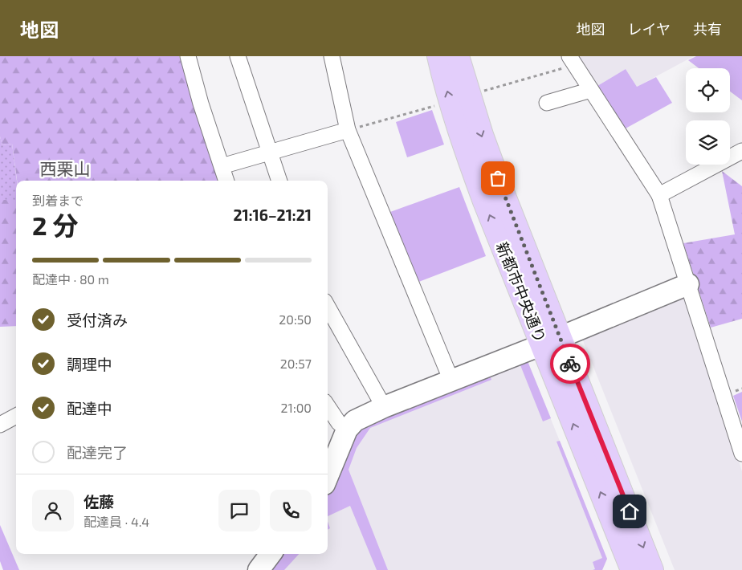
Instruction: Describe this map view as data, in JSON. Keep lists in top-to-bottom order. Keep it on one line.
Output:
{"streets":{"main road":["新都市中央通り"]},"districts":["西栗山"],"page":{"header":"地図","nav":["地図","レイヤ","共有"],"heading":["2 分","到着まで","21:16–21:21"],"panel":["佐藤","配達員 · 4.4"],"bar":"配達中 · 80 m","list":[["受付済み","20:50"],["調理中","20:57"],["配達中","21:00"],"配達完了"]}}
